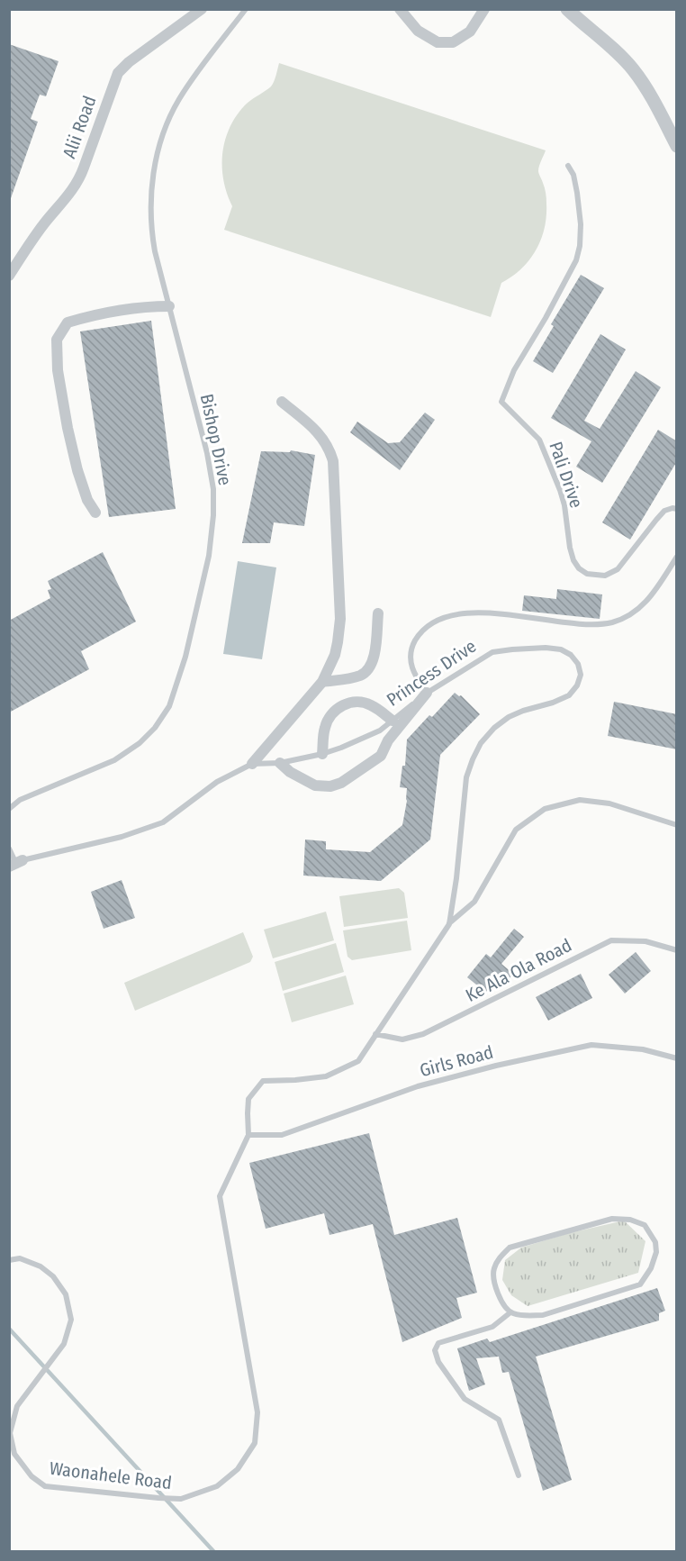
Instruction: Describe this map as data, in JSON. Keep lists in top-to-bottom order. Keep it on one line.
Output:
{"streets":{"street":["Alii Road"],"lane":["Bishop Drive","Pali Drive","Princess Drive","Ke Ala Ola Road","Girls Road","Waonahele Road"]},"crossings":[["Princess Drive","Ke Ala Ola Road"],["Princess Drive","Girls Road"],["Princess Drive","Waonahele Road"],["Girls Road","Waonahele Road"]]}
